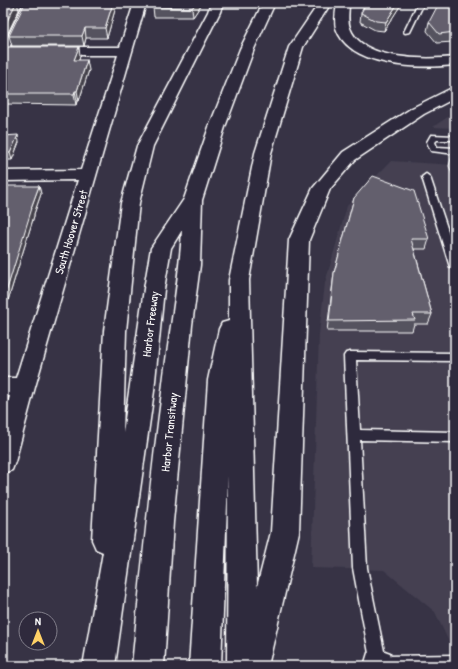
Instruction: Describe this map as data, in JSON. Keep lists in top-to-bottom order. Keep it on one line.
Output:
{"streets":{"highway":["Harbor Freeway","Harbor Transitway"],"street":["South Hoover Street"]},"crossings":[["Harbor Freeway","Harbor Transitway"]],"north":"top"}
